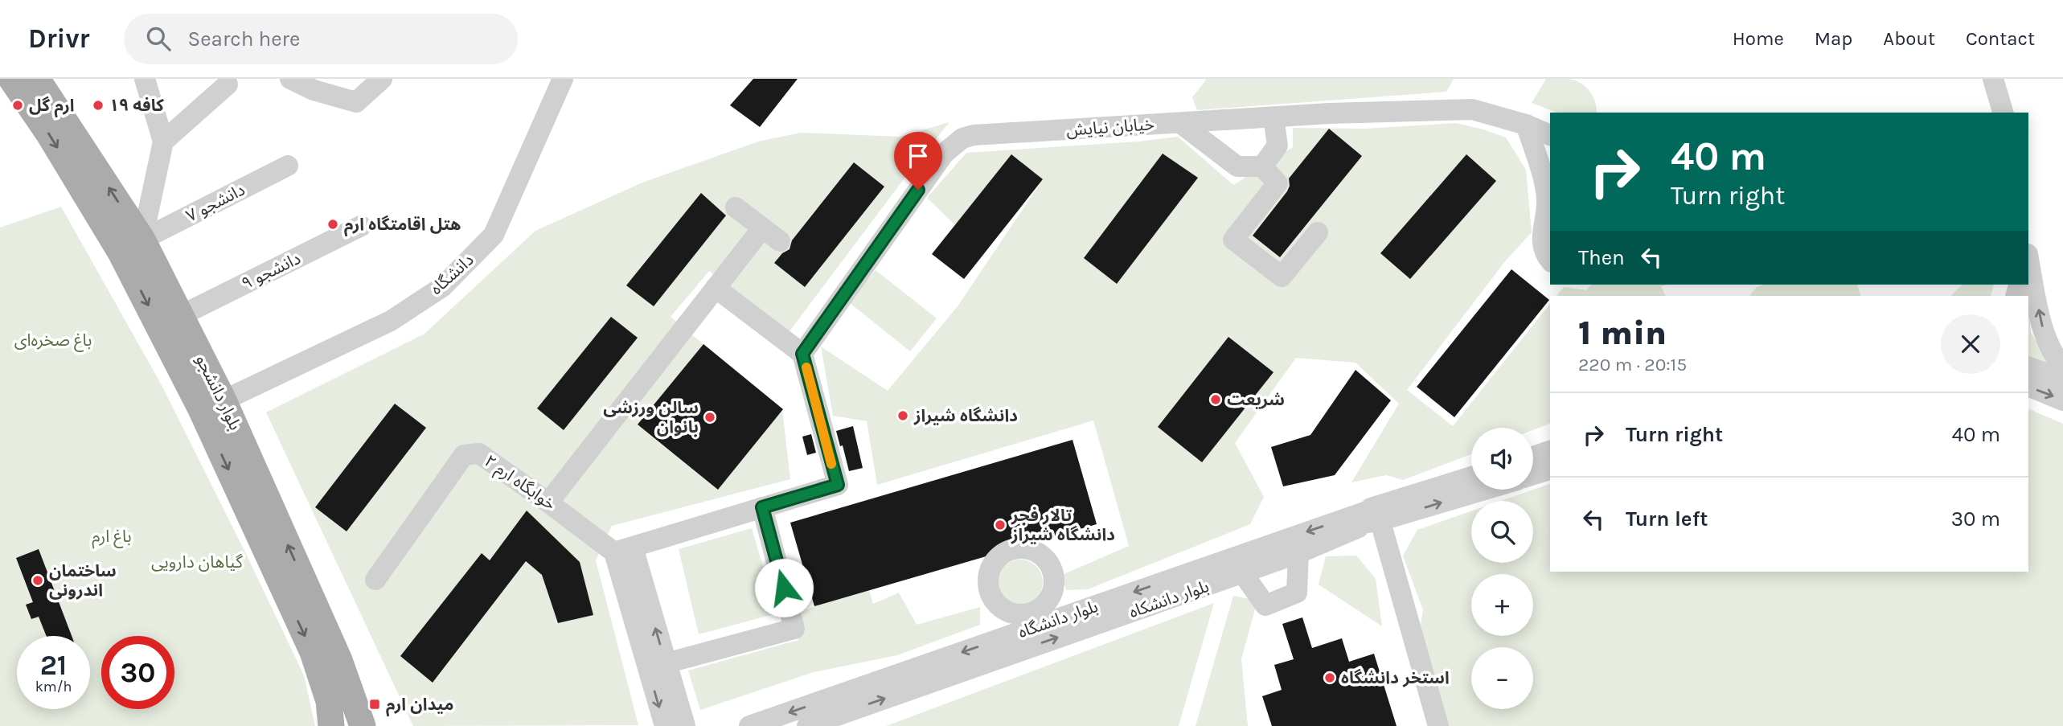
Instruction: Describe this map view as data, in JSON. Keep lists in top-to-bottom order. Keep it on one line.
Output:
{"streets":{"main road":["بلوار دانشجو"],"street":["خیابان نیایش","۷ دانشجو","۹ دانشجو","دانشگاه","خوابگاه ارم ۲","بلوار دانشکاه","بلوار دانشگاه"]},"crossings":[["۷ دانشجو","بلوار دانشجو"],["۹ دانشجو","بلوار دانشجو"],["دانشگاه","بلوار دانشجو"],["بلوار دانشکاه","بلوار دانشگاه"]],"one_way":["بلوار دانشکاه","بلوار دانشگاه"],"parks":["باغ صخره‌ای","باغ ارم","گیاهان دارویی"],"places":{"other":["ارم گل","کافه ۱۹","هتل اقامتگاه ارم","شریعت","دانشگاه شیراز","سالن ورزشی بانوان","تالار فجر دانشگاه شیراز","ساختمان اندرونی","استخر دانشگاه"],"transit":["میدان ارم"]},"page":{"header":"Drivr","search":"Search here","nav":["Home","Map","About","Contact"],"turn":["40 m","Turn right"],"then":"Then","heading":["1 min","220 m · 20:15"],"list":[{"name":"Turn right","value":"40 m"},{"name":"Turn left","value":"30 m"}],"map_buttons":["+","−"],"speed":"21 km/h","limit":"30"}}
